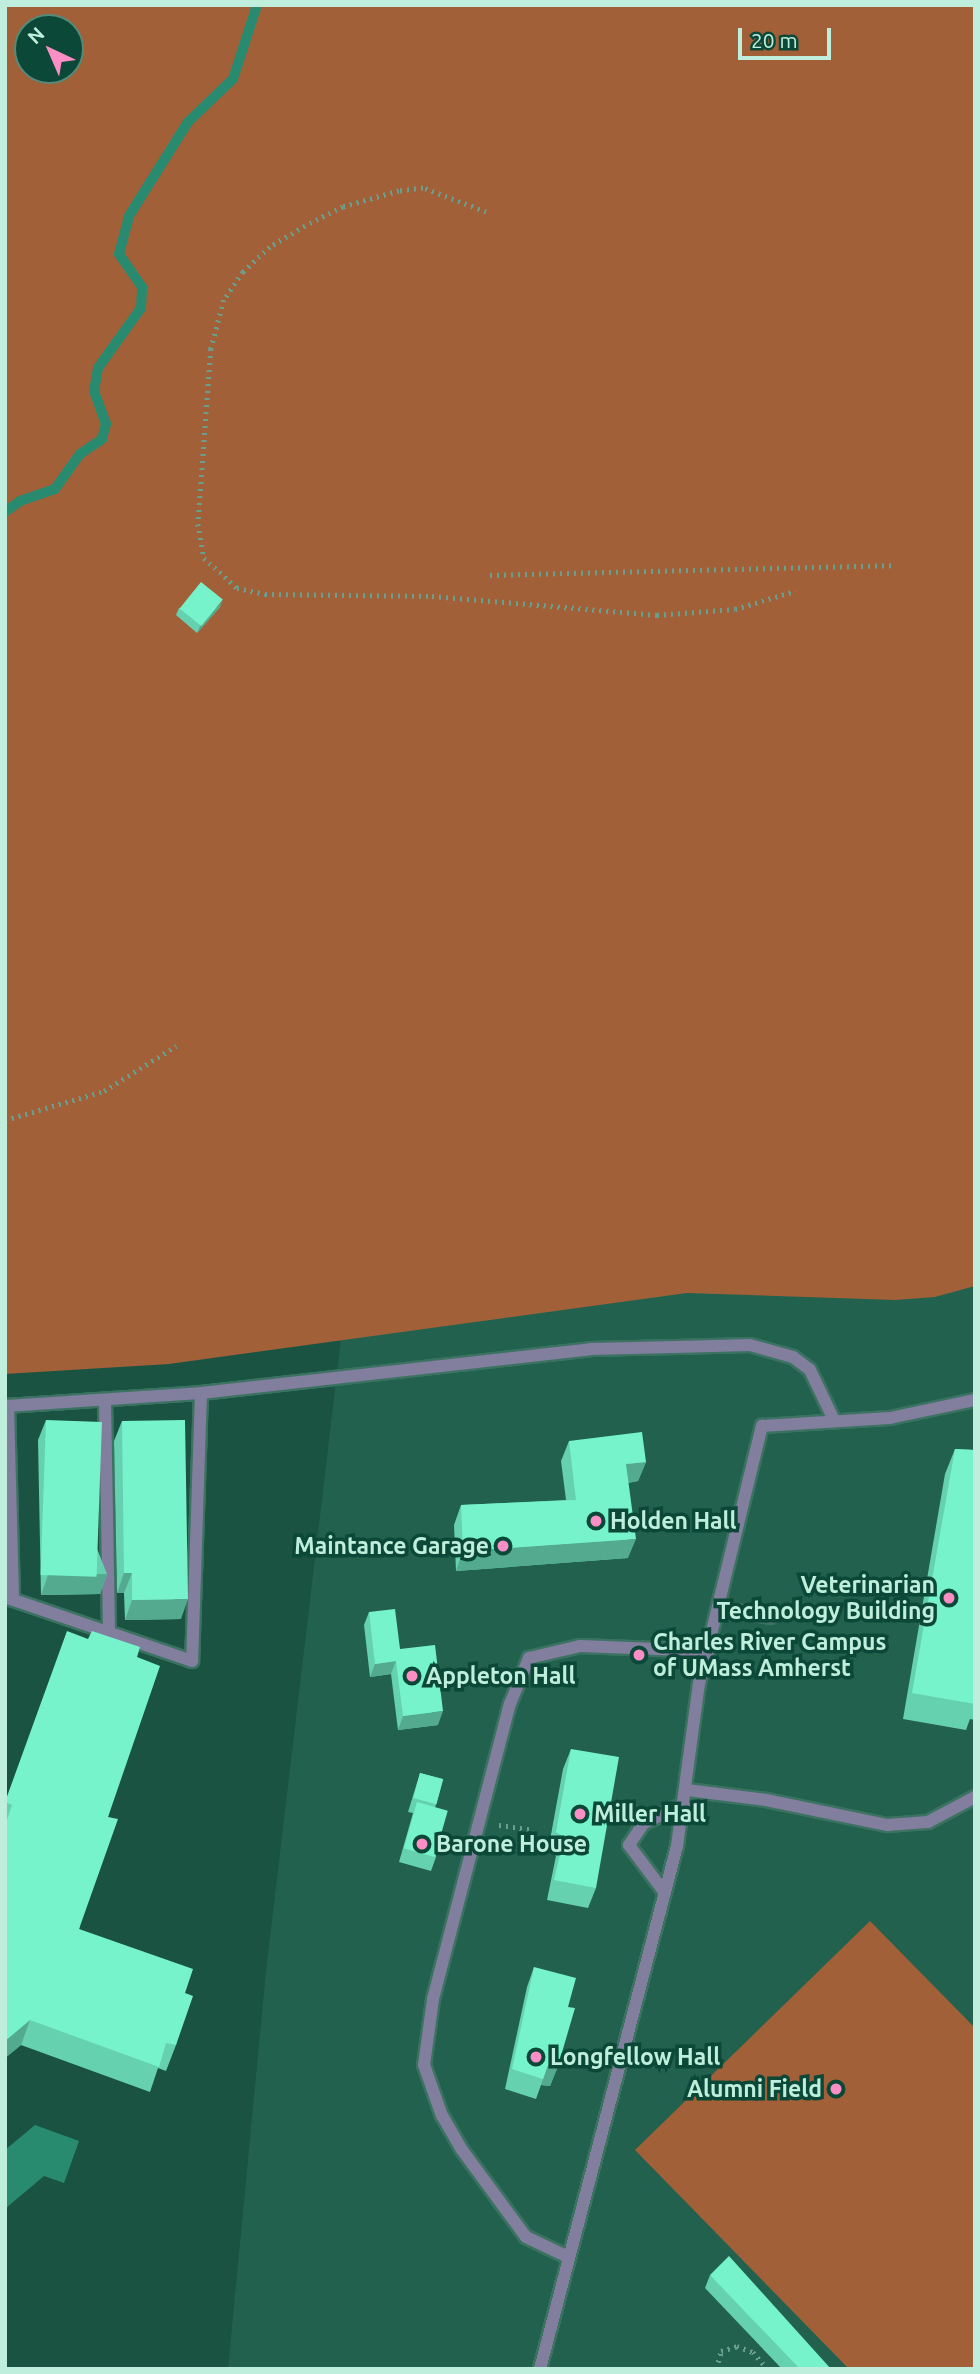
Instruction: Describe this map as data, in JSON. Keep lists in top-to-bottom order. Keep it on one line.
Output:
{"places":["Holden Hall","Maintance Garage","Veterinarian Technology Building","Charles River Campus of UMass Amherst","Appleton Hall","Miller Hall","Barone House","Longfellow Hall","Alumni Field"],"scale_bar":"20 m","north":"top left"}
